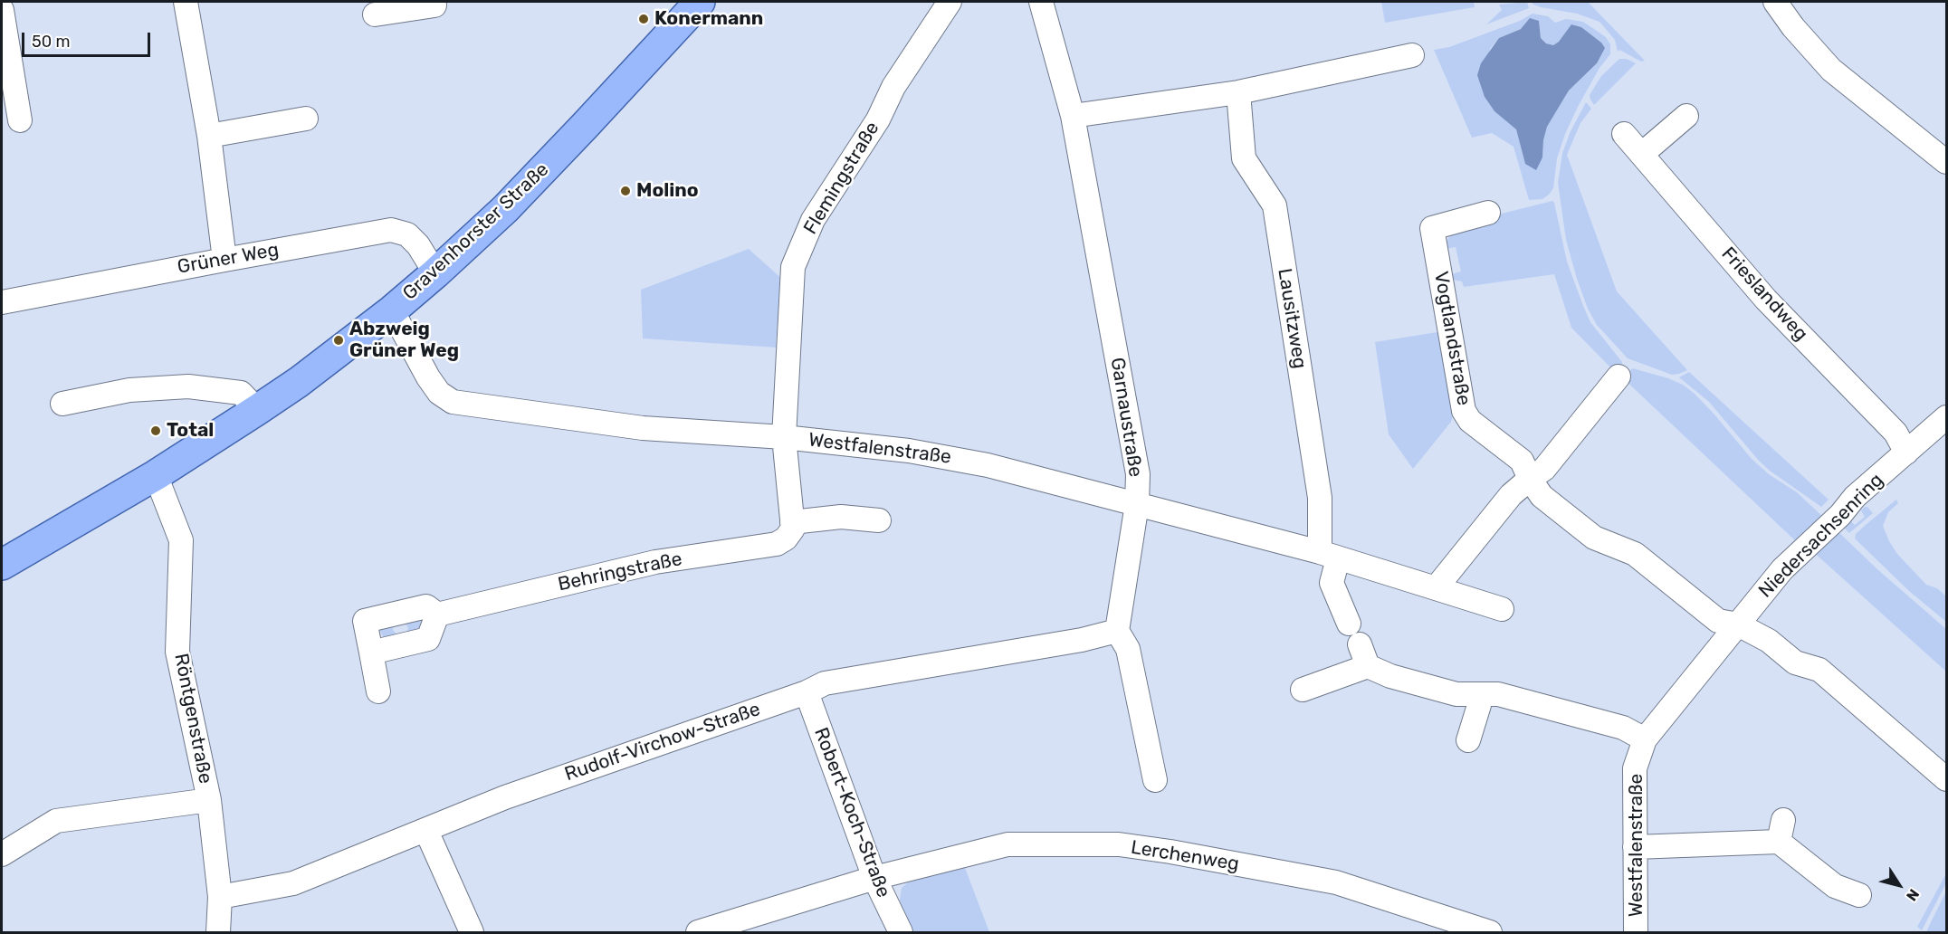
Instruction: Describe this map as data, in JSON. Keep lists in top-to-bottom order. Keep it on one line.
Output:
{"streets":{"main road":["Gravenhorster Straße"],"street":["Flemingstraße","Grüner Weg","Frieslandweg","Lausitzweg","Vogtlandstraße","Garnaustraße","Westfalenstraße","Niedersachsenring","Behringstraße","Röntgenstraße","Rudolf-Virchow-Straße","Robert-Koch-Straße","Lerchenweg"]},"crossings":[["Flemingstraße","Westfalenstraße"],["Gravenhorster Straße","Grüner Weg"],["Gravenhorster Straße","Westfalenstraße"],["Gravenhorster Straße","Röntgenstraße"],["Frieslandweg","Niedersachsenring"],["Lausitzweg","Westfalenstraße"],["Vogtlandstraße","Niedersachsenring"],["Garnaustraße","Westfalenstraße"],["Garnaustraße","Rudolf-Virchow-Straße"],["Westfalenstraße","Niedersachsenring"],["Röntgenstraße","Rudolf-Virchow-Straße"],["Rudolf-Virchow-Straße","Robert-Koch-Straße"],["Robert-Koch-Straße","Lerchenweg"]],"places":["Konermann","Molino","Abzweig Grüner Weg","Total"],"scale_bar":"50 m","north":"bottom right"}
